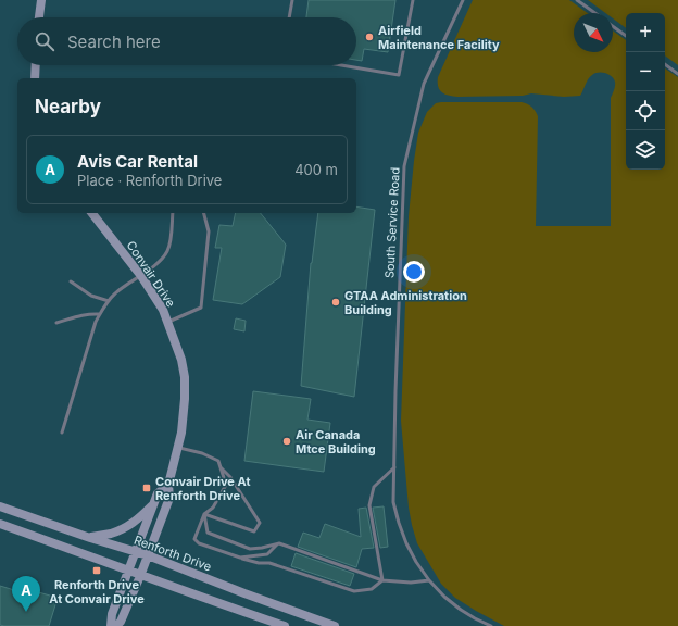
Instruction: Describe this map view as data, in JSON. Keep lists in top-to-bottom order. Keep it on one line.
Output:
{"streets":{"main road":["Convair Drive","Renforth Drive"],"lane":["South Service Road"]},"crossings":[["Convair Drive","Renforth Drive"]],"places":{"other":["Airfield Maintenance Facility","GTAA Administration Building","Air Canada Mtce Building"],"transit":["Convair Drive At Renforth Drive","Renforth Drive At Convair Drive"]},"north":"bottom right","page":{"map_buttons":["+","−"],"search":"Search here","heading":"Nearby","list":[{"mark":"A","name":"Avis Car Rental","note":"Place · Renforth Drive","value":"400 m"}],"pins":"A"}}
